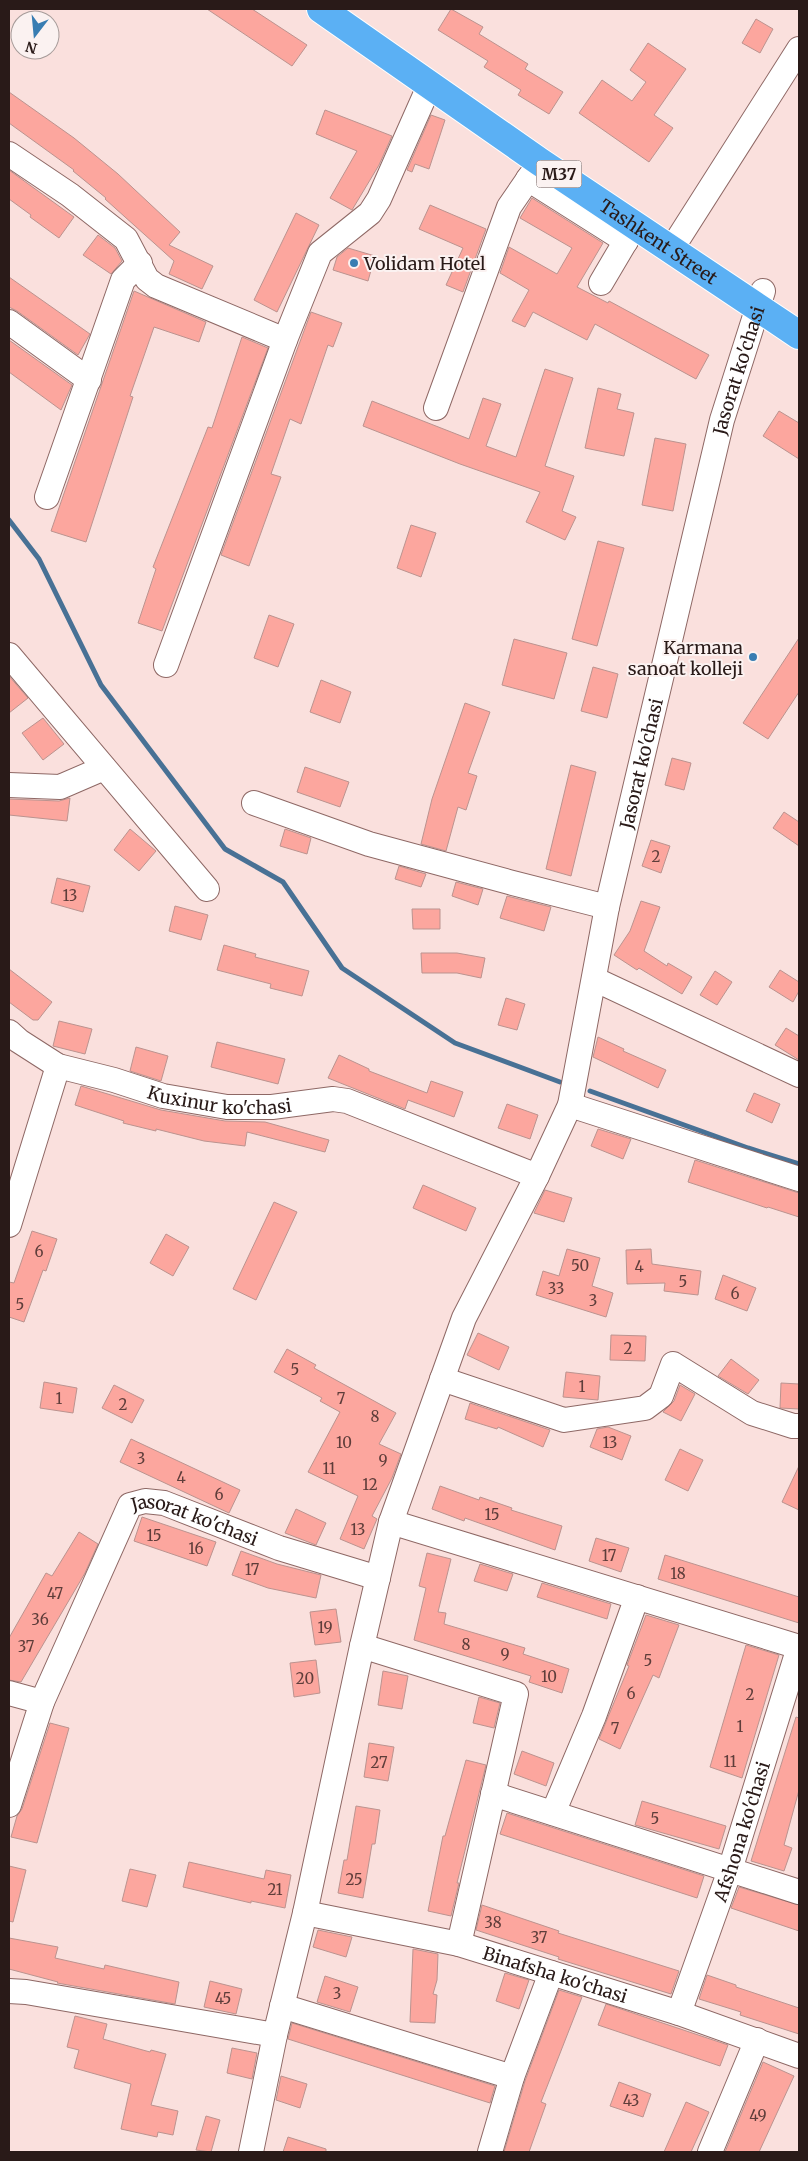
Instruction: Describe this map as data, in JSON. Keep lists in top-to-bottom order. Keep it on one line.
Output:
{"streets":{"highway":["M37","Tashkent Street"],"street":["Jasorat ko'chasi","Kuxinur ko'chasi","Afshona ko'chasi","Binafsha ko'chasi"]},"crossings":[["Tashkent Street","Jasorat ko'chasi"],["Jasorat ko'chasi","Kuxinur ko'chasi"],["Jasorat ko'chasi","Afshona ko'chasi"],["Jasorat ko'chasi","Binafsha ko'chasi"],["Afshona ko'chasi","Binafsha ko'chasi"]],"places":["Volidam Hotel","Karmana sanoat kolleji"],"house_numbers":["2","13","6","50","4","5","33","6","3","5","2","5","1","1","7","2","8","10","13","3","9","11","4","12","6","15","13","15","16","17","17","18","47","36","19","8","37","9","5","10","20","6","2","1","7","11","27","5","25","21","38","37","3","45","43","49"],"north":"bottom"}
